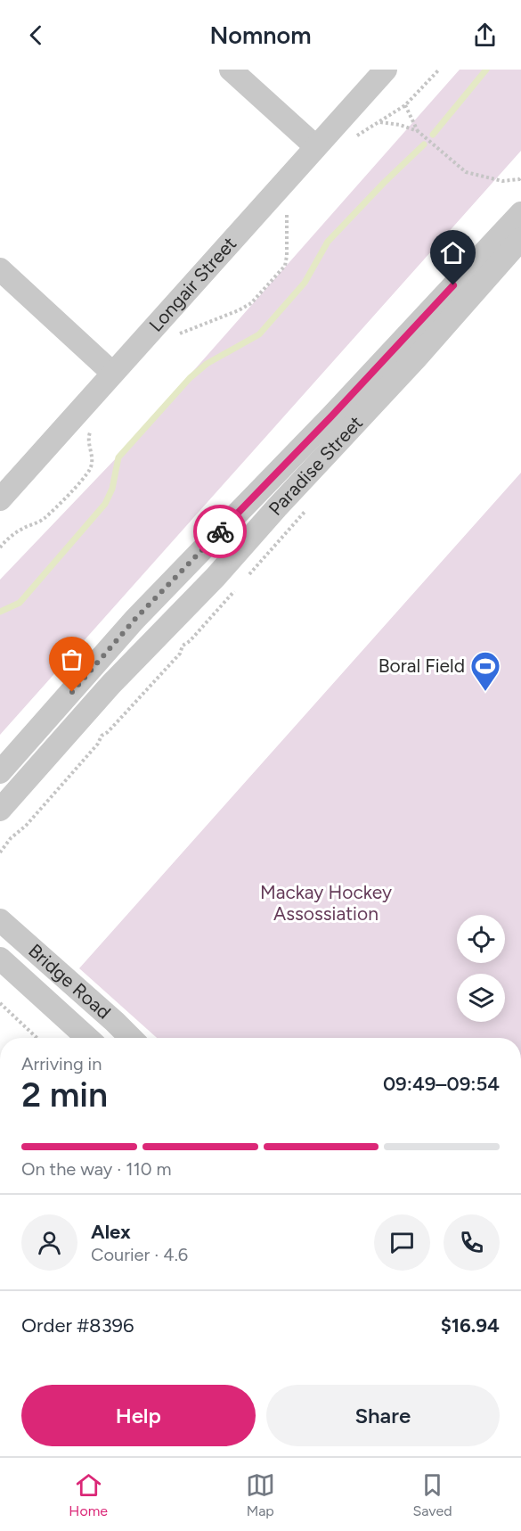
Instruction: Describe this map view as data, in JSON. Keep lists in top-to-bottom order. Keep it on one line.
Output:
{"streets":{"street":["Longair Street","Paradise Street","Bridge Road"]},"parks":["Mackay Hockey Assossiation"],"places":{"sports":["Boral Field"]},"page":{"header":"Nomnom","heading":["2 min","Arriving in","09:49–09:54"],"panel":["Alex","Courier · 4.6","Order #8396","$16.94"],"bar":"On the way · 110 m","buttons":["Help","Share"],"tabs":["Home","Map","Saved"]}}
